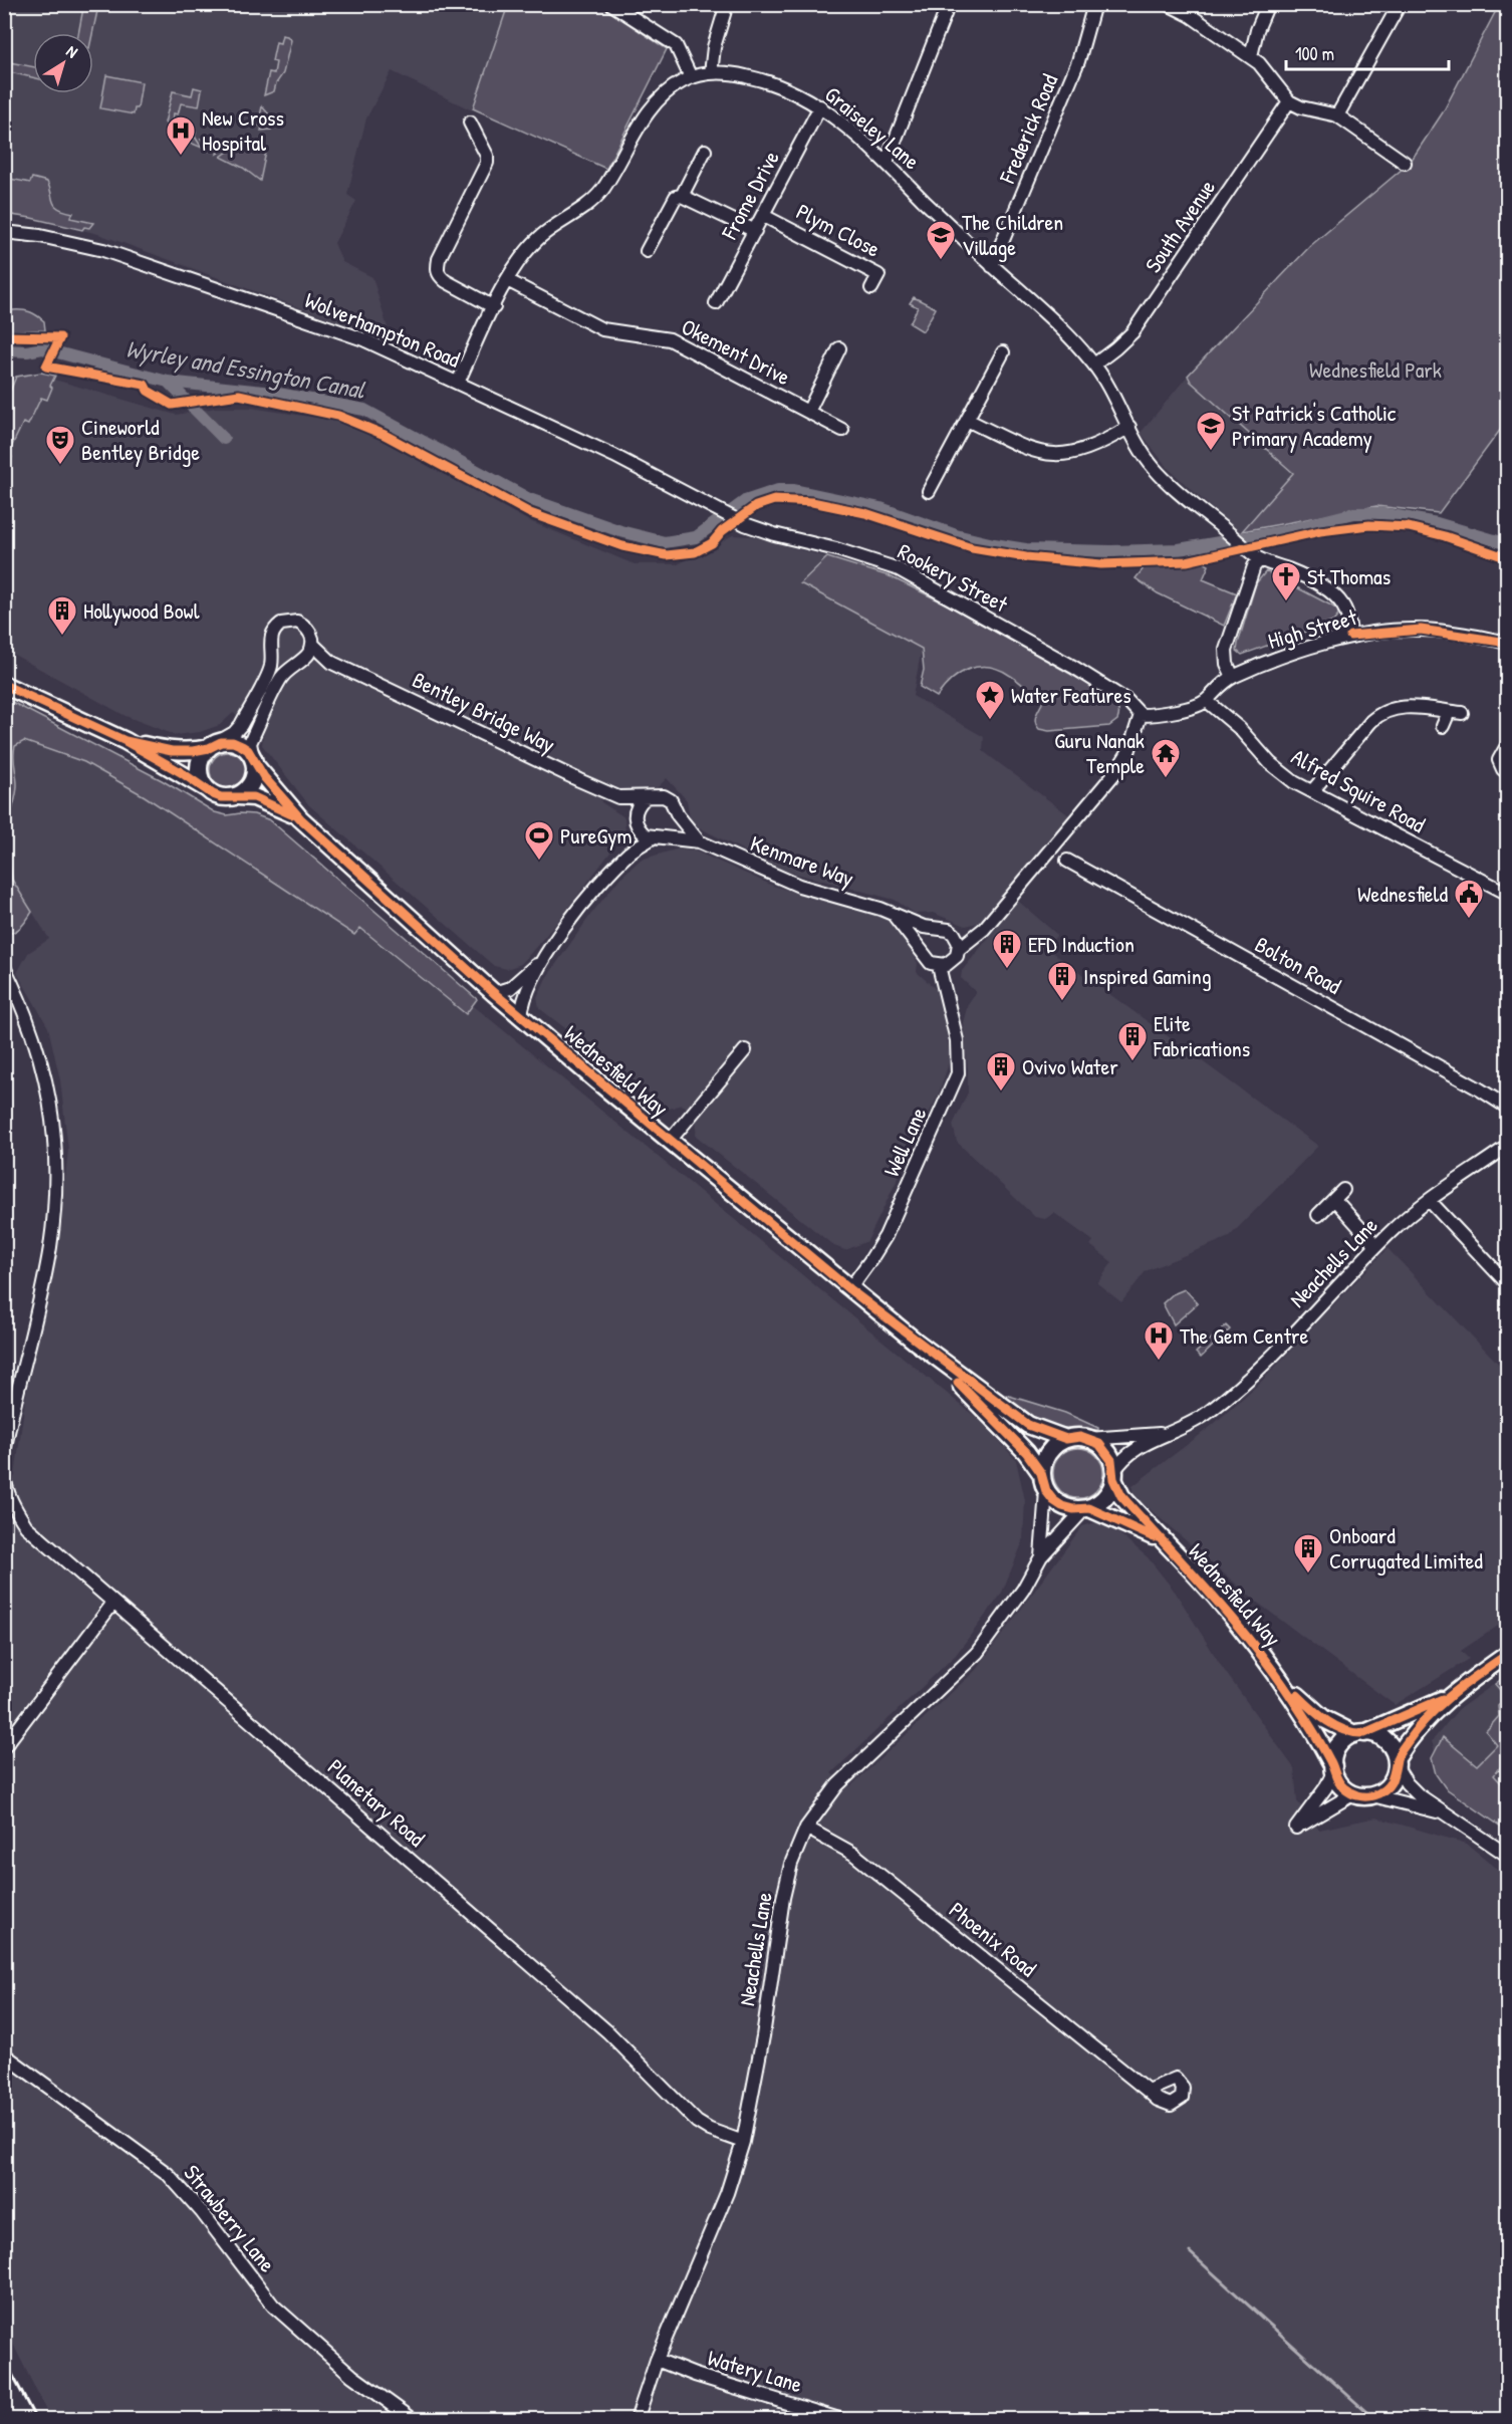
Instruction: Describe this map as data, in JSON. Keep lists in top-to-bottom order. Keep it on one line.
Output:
{"streets":{"main road":["Wednesfield Way"],"street":["Graiseley Lane","Frederick Road","Frome Drive","South Avenue","Plym Close","Wolverhampton Road","Okement Drive","Rookery Street","High Street","Bentley Bridge Way","Alfred Squire Road","Kenmare Way","Bolton Road","Well Lane","Neachells Lane","Planetary Road","Phoenix Road","Strawberry Lane","Watery Lane"]},"crossings":[["Graiseley Lane","Frederick Road"],["Graiseley Lane","Frome Drive"],["Graiseley Lane","South Avenue"],["Graiseley Lane","Wolverhampton Road"],["Graiseley Lane","Okement Drive"],["Frome Drive","Plym Close"],["Wolverhampton Road","Rookery Street"],["Rookery Street","High Street"],["High Street","Alfred Squire Road"],["Wednesfield Way","Well Lane"],["Wednesfield Way","Neachells Lane"],["Neachells Lane","Planetary Road"],["Neachells Lane","Phoenix Road"],["Neachells Lane","Watery Lane"]],"water":["Wyrley and Essington Canal"],"parks":["Wednesfield Park"],"places":{"hospital":["New Cross Hospital","The Gem Centre"],"school or university":["The Children Village","St Patrick's Catholic Primary Academy"],"theatre":["Cineworld Bentley Bridge"],"church":["St Thomas"],"building":["Hollywood Bowl","EFD Induction","Inspired Gaming","Elite Fabrications","Ovivo Water","Onboard Corrugated Limited"],"place":["Water Features"],"temple":["Guru Nanak Temple"],"sports":["PureGym"],"public building":["Wednesfield"]},"scale_bar":"100 m","north":"top right"}
